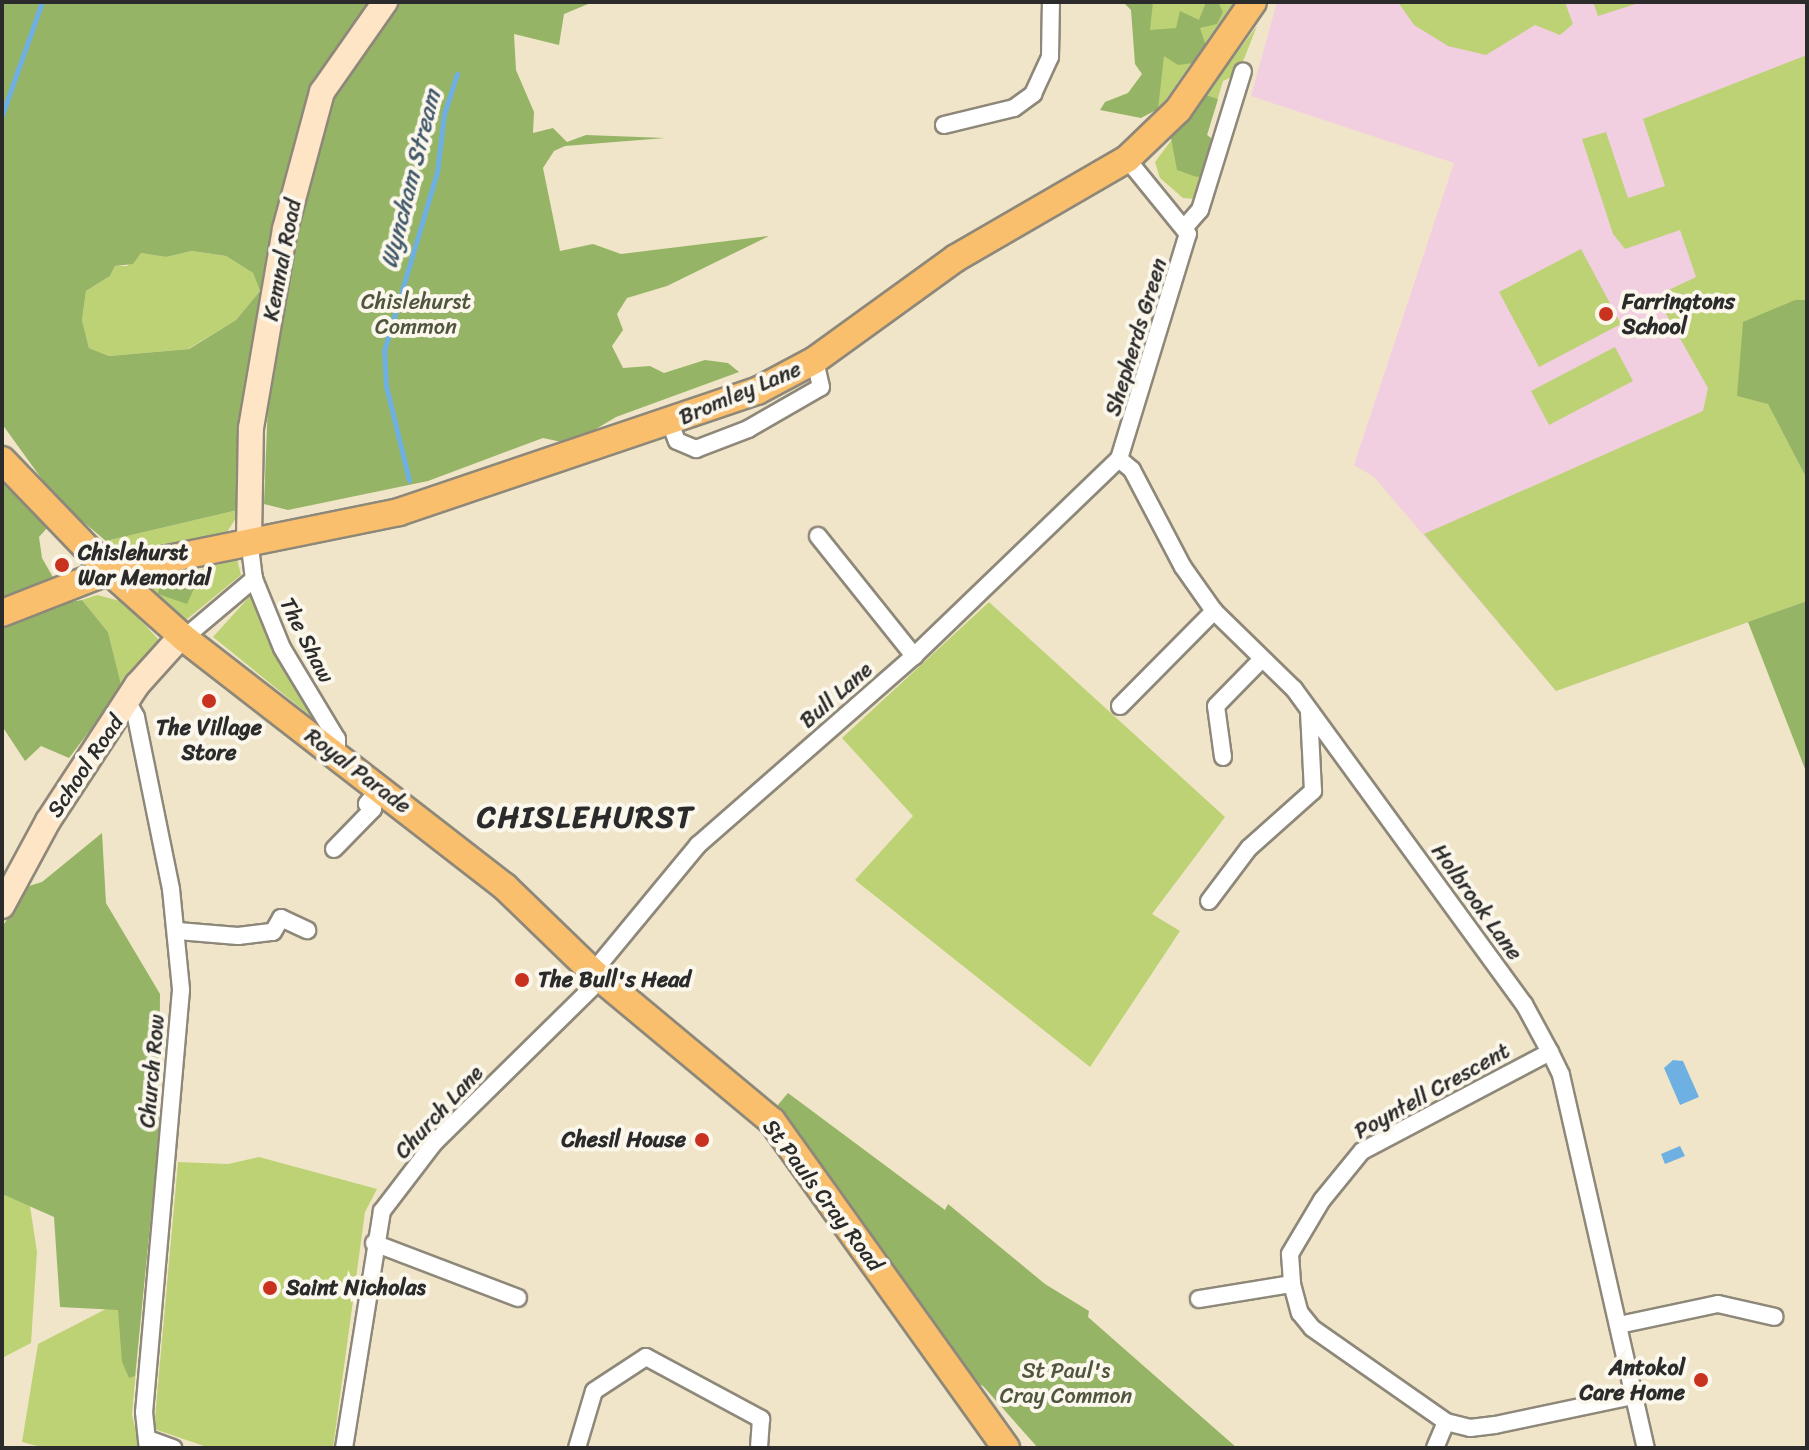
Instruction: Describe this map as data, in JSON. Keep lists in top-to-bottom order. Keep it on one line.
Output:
{"streets":{"main road":["Bromley Lane","Royal Parade","St Pauls Cray Road"],"street":["Kemnal Road","Shepherds Green","The Shaw","Bull Lane","School Road","Holbrook Lane","Church Row","Poyntell Crescent","Church Lane"]},"crossings":[["Kemnal Road","Bromley Lane"],["Kemnal Road","The Shaw"],["Shepherds Green","Bull Lane"],["Shepherds Green","Holbrook Lane"],["Bromley Lane","The Shaw"],["Bromley Lane","Royal Parade"],["The Shaw","Royal Parade"],["Bull Lane","Royal Parade"],["Bull Lane","Holbrook Lane"],["Bull Lane","Church Lane"],["Bull Lane","St Pauls Cray Road"],["School Road","Royal Parade"],["School Road","Church Row"],["Royal Parade","Church Lane"],["Royal Parade","St Pauls Cray Road"],["Holbrook Lane","Poyntell Crescent"],["Church Lane","St Pauls Cray Road"]],"districts":["CHISLEHURST"],"water":["Wyncham Stream"],"parks":["Chislehurst Common","St Paul's Cray Common"],"places":["Farringtons School","Chislehurst War Memorial","The Village Store","The Bull's Head","Chesil House","Saint Nicholas","Antokol Care Home"]}
